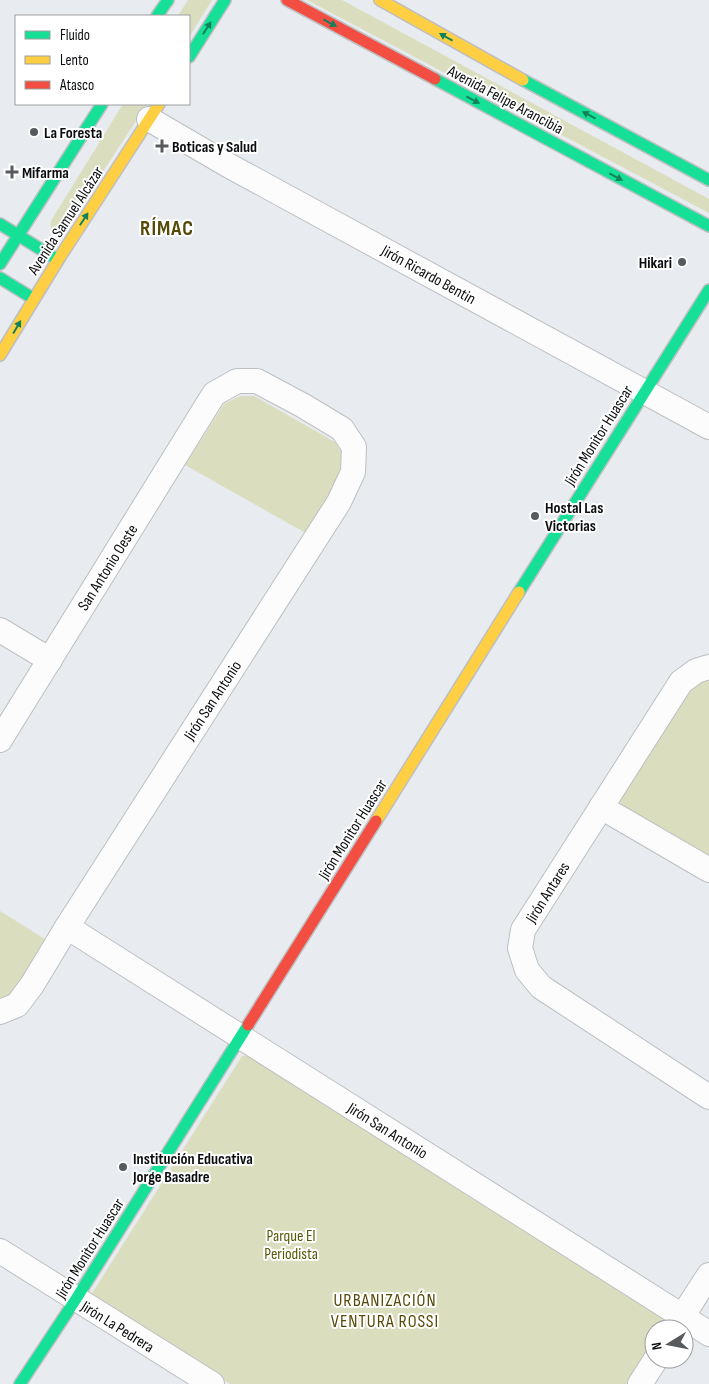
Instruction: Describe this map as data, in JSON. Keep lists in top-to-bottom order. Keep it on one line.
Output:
{"streets":{"main road":["Avenida Felipe Arancibia","Avenida Samuel Alcázar","Jirón Monitor Huascar"],"street":["Jirón Ricardo Bentin","San Antonio Oeste","Jirón San Antonio","Jirón Antares","Jirón La Pedrera"]},"crossings":[["Avenida Samuel Alcázar","Jirón Ricardo Bentin"],["Jirón Ricardo Bentin","Jirón Monitor Huascar"],["Jirón Monitor Huascar","Jirón San Antonio"],["Jirón Monitor Huascar","Jirón La Pedrera"],["San Antonio Oeste","Jirón San Antonio"]],"districts":["RÍMAC","URBANIZACIÓN VENTURA ROSSI"],"parks":["Parque El Periodista"],"places":{"other":["La Foresta","Hikari","Hostal Las Victorias","Institución Educativa Jorge Basadre"],"health":["Boticas y Salud","Mifarma"]},"legend":["Fluido","Lento","Atasco"],"north":"left"}
